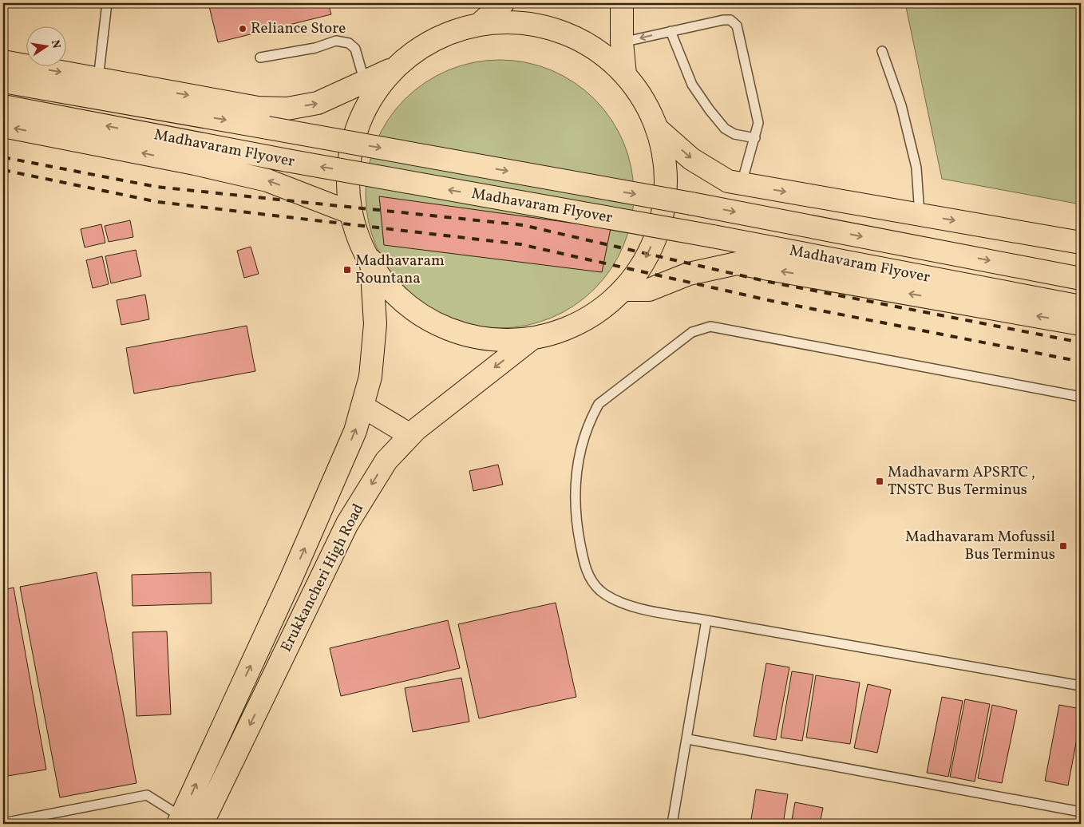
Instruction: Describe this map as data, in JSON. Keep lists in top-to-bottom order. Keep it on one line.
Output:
{"streets":{"main road":["Madhavaram Flyover","Erukkancheri High Road"]},"places":{"other":["Reliance Store"],"transit":["Madhavaram Rountana","Madhavarm APSRTC , TNSTC Bus Terminus","Madhavaram Mofussil Bus Terminus"]},"north":"right"}
